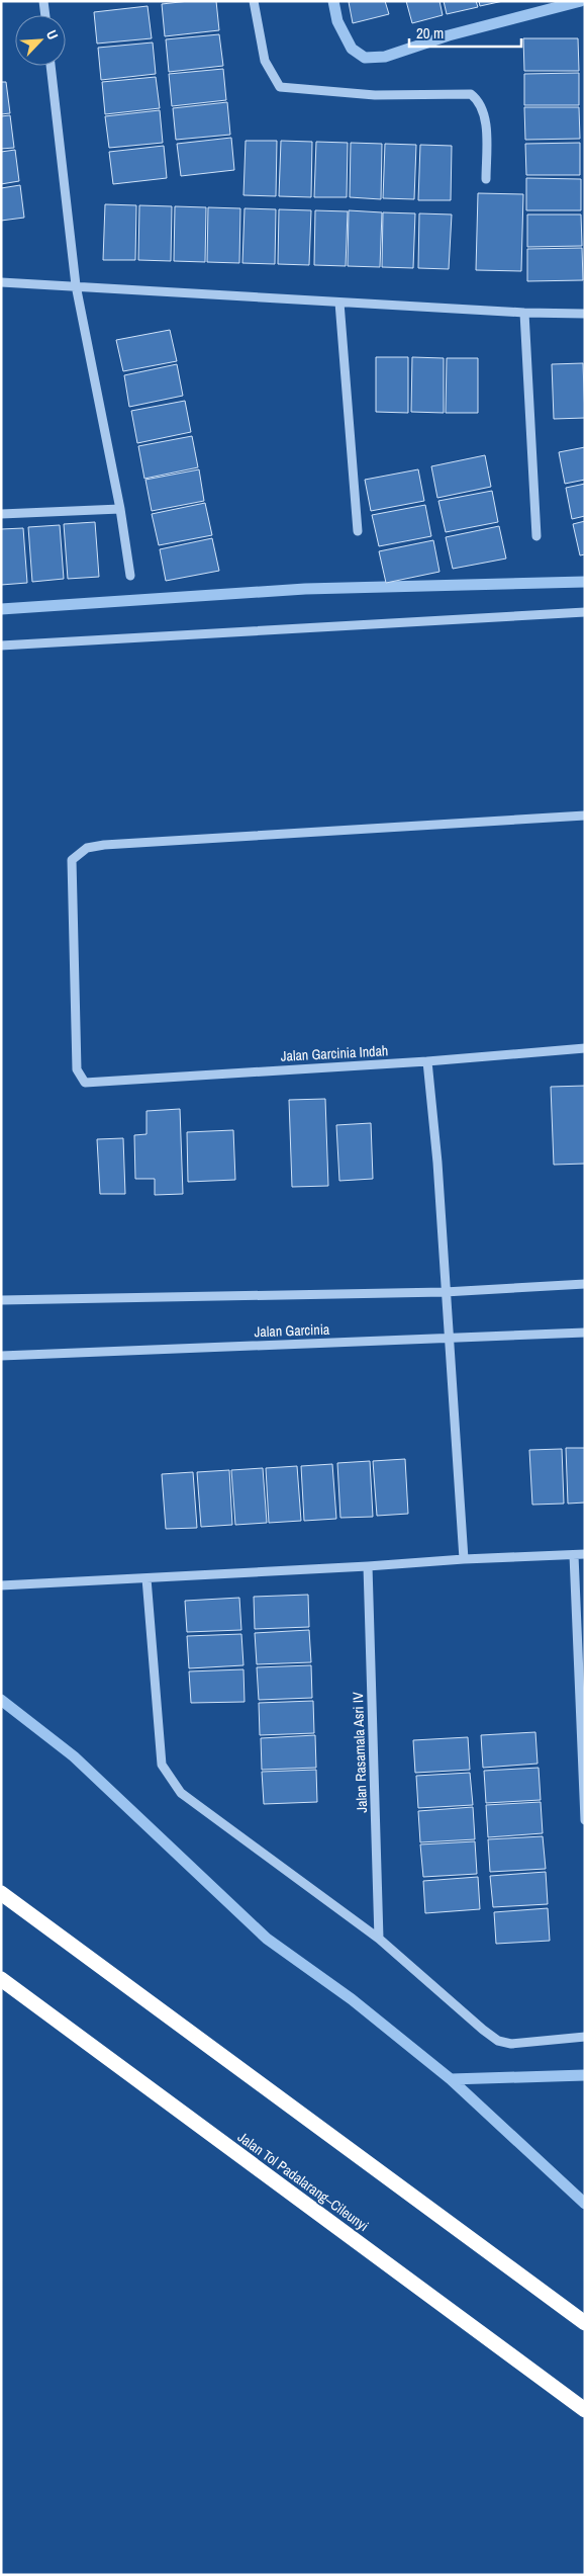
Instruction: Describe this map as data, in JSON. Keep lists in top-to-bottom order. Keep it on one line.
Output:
{"streets":{"highway":["Jalan Tol Padalarang–Cileunyi"],"street":["Jalan Garcinia Indah","Jalan Garcinia","Jalan Rasamala Asri IV"]},"scale_bar":"20 m","north":"top right"}
